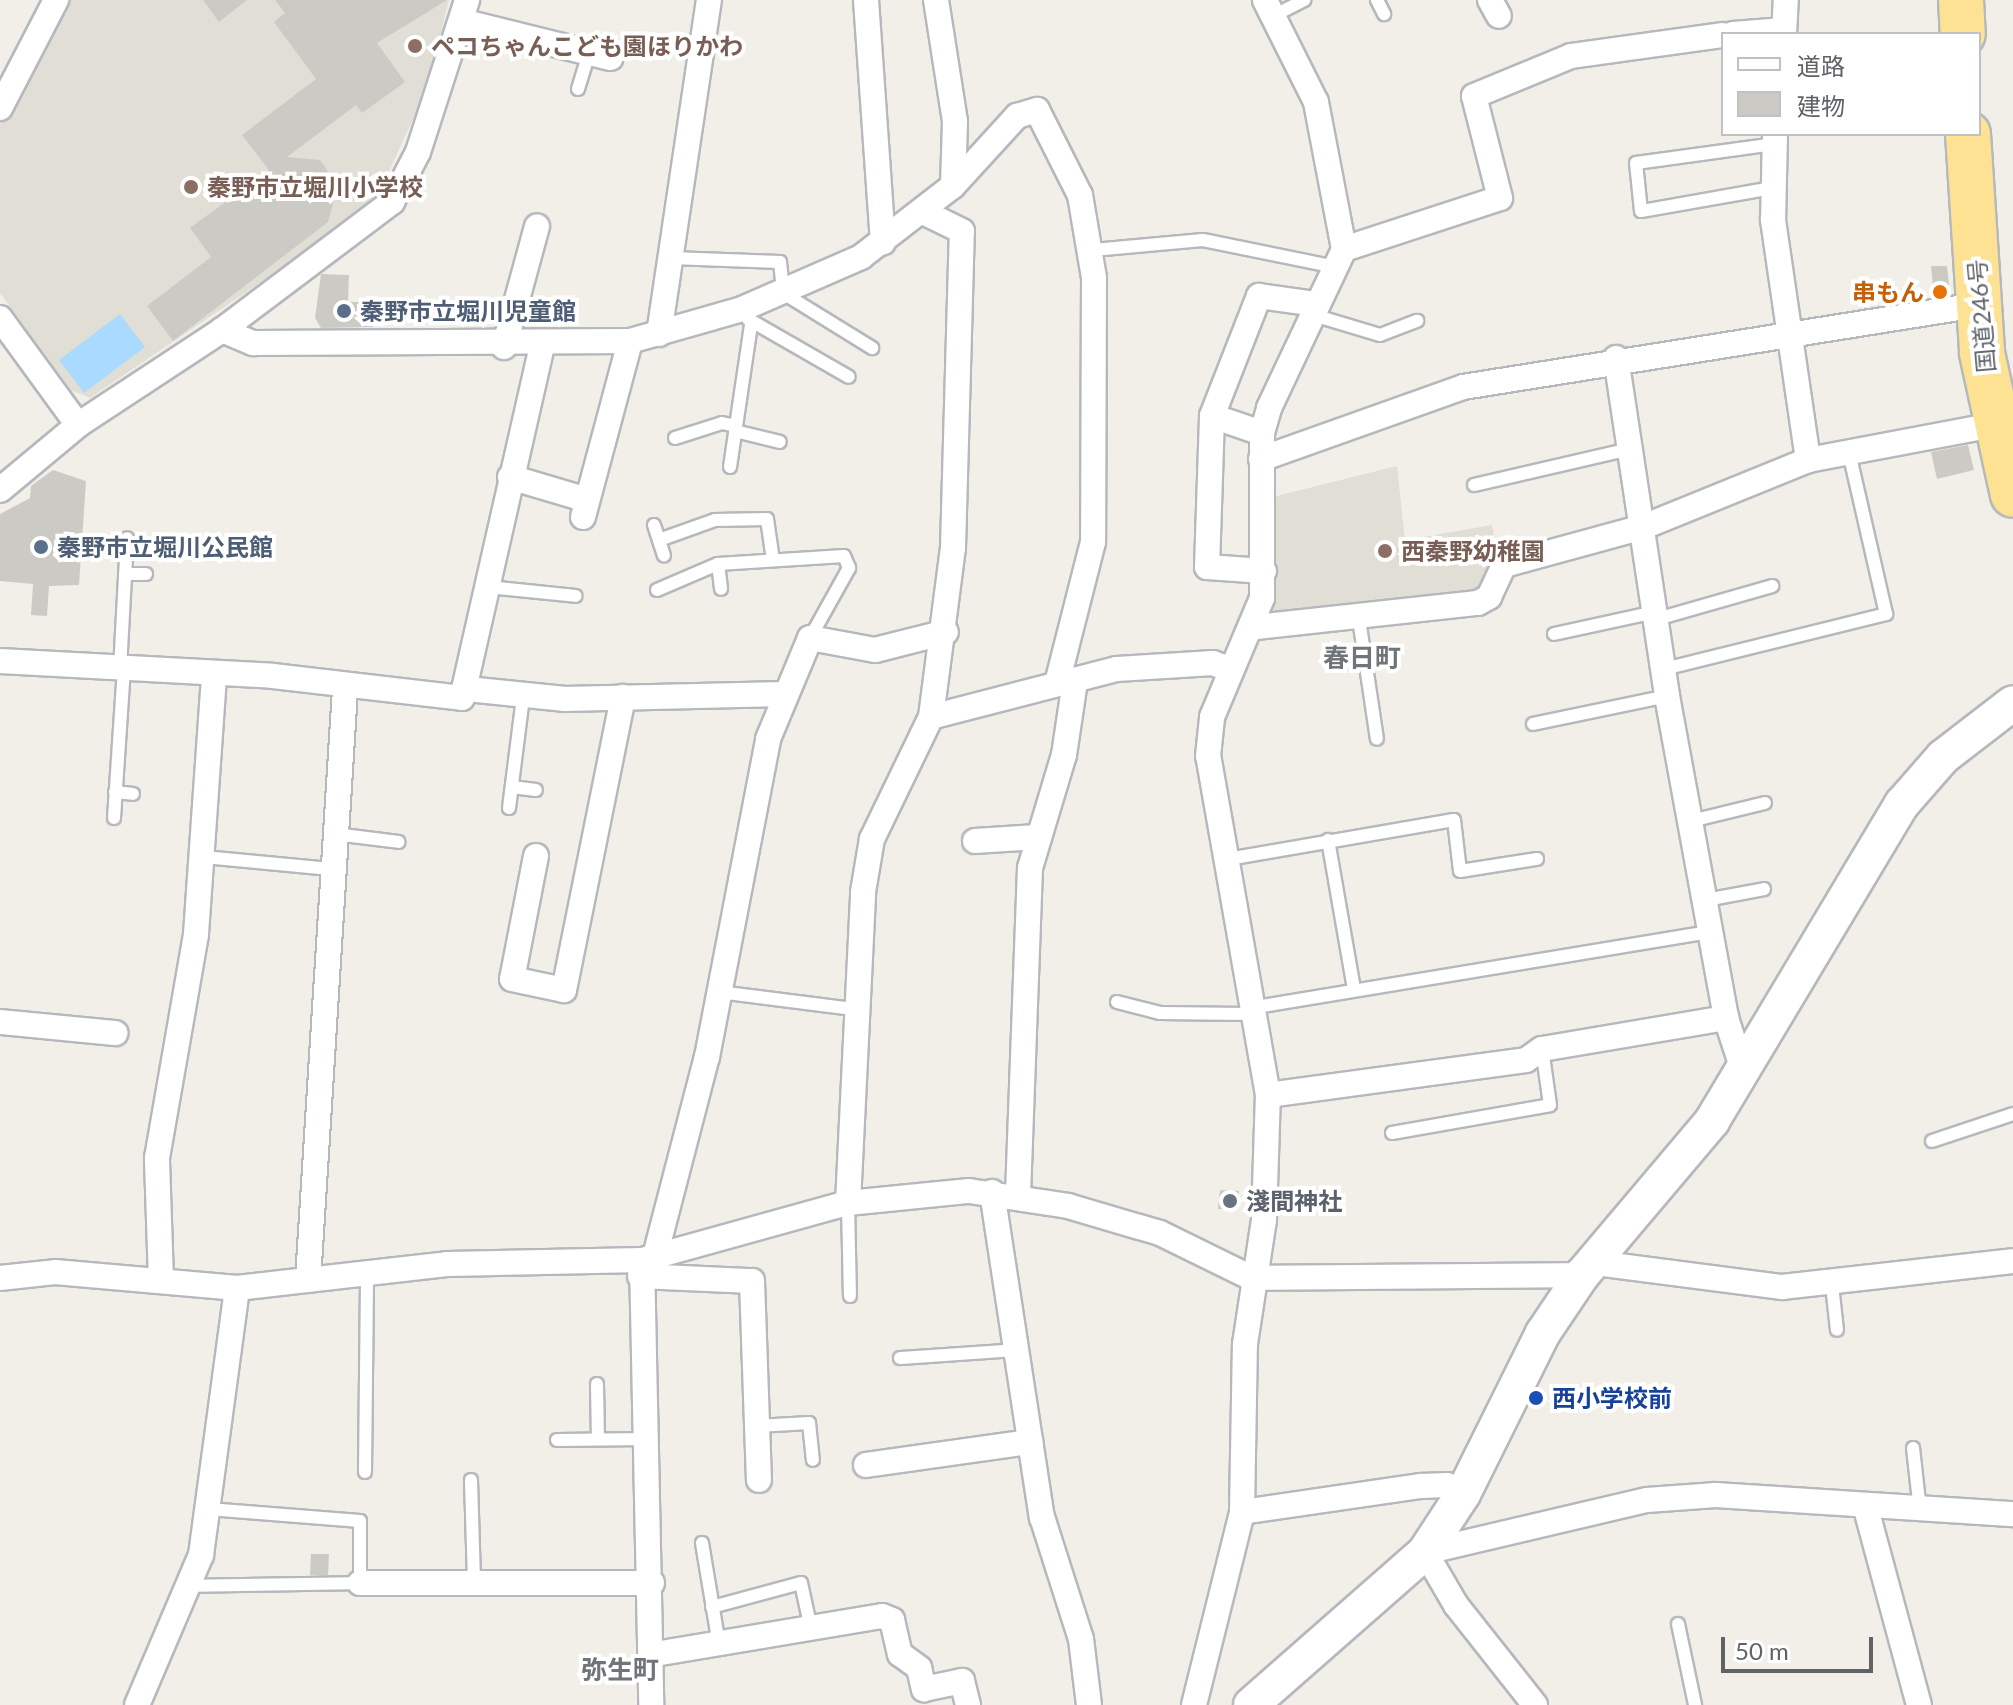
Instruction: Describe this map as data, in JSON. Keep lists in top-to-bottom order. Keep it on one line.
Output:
{"streets":{"highway":["国道246号"]},"districts":["春日町","弥生町"],"places":["ペコちゃんこども園ほりかわ","秦野市立堀川小学校","串もん","秦野市立堀川児童館","秦野市立堀川公民館","西秦野幼稚園","淺間神社","西小学校前"],"legend":["道路","建物"],"scale_bar":"50 m"}
